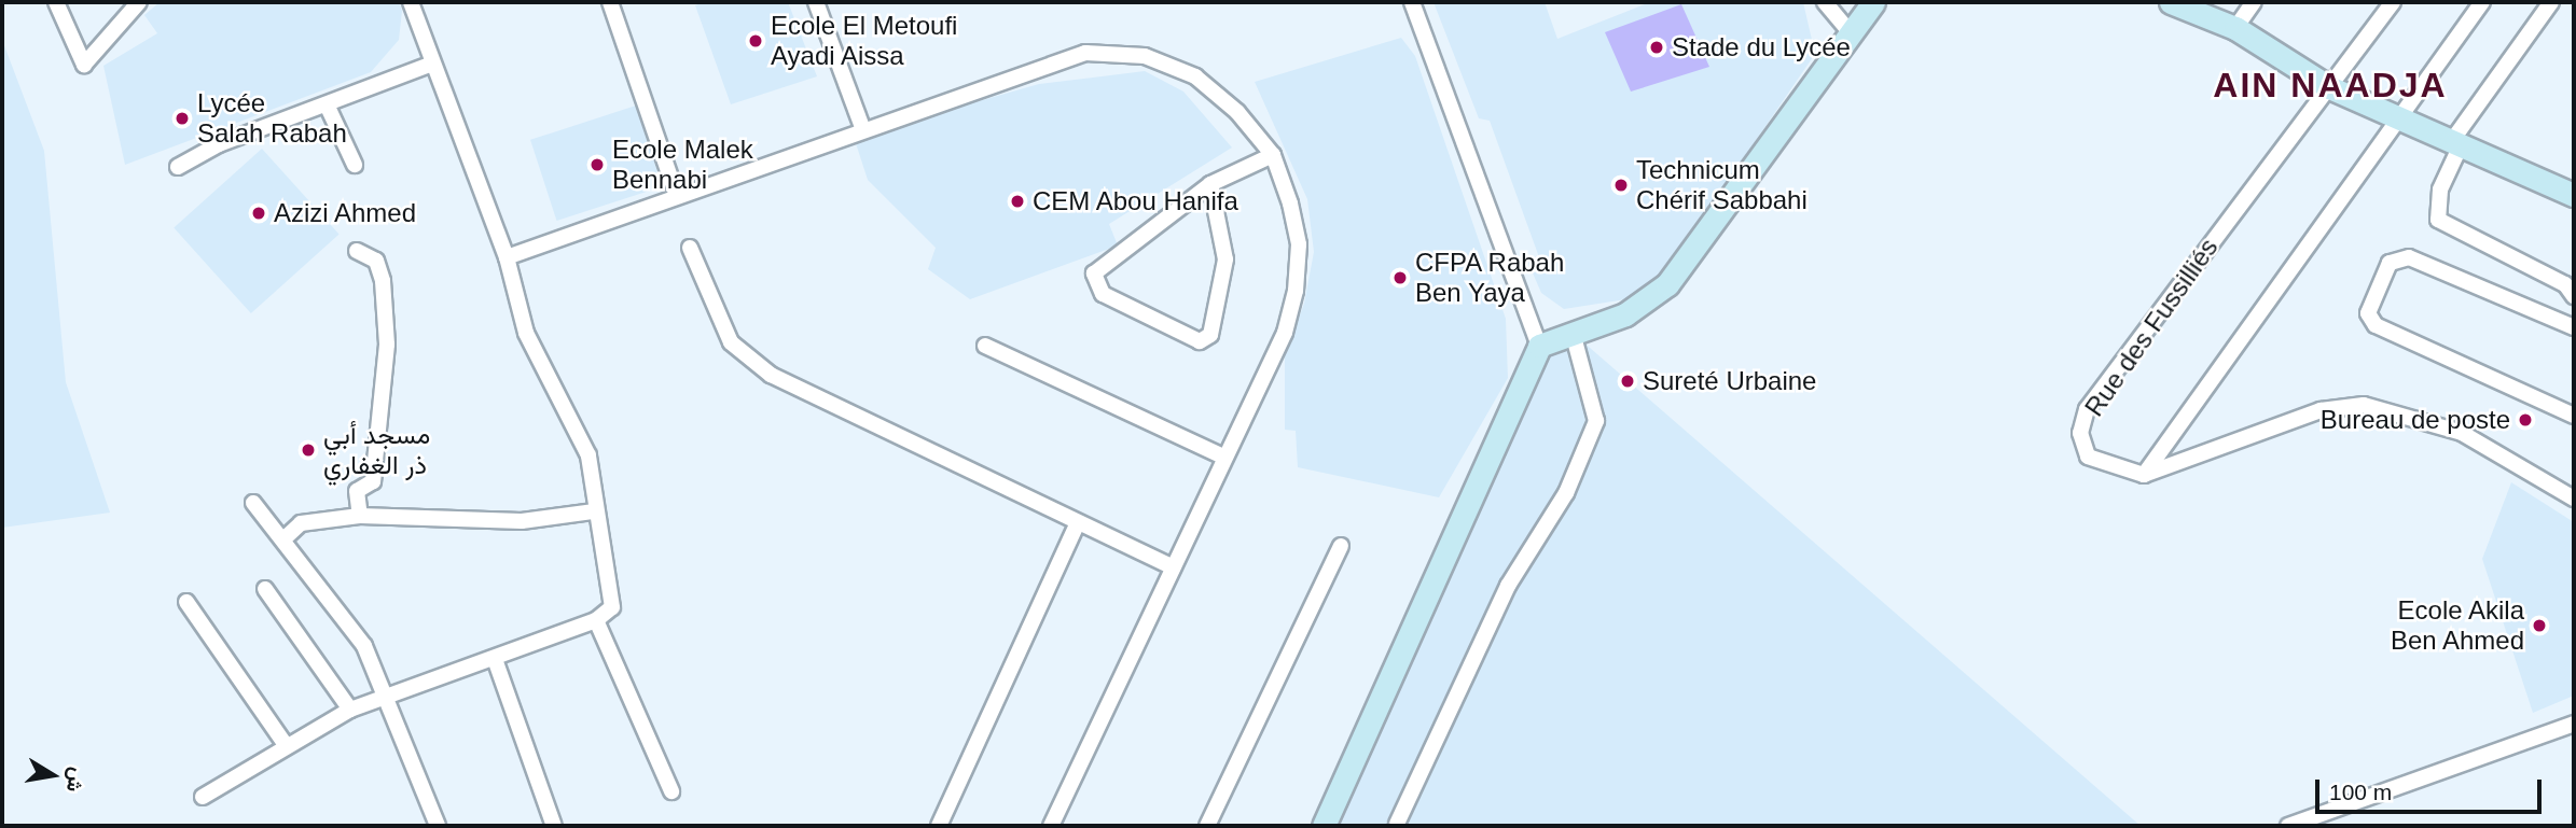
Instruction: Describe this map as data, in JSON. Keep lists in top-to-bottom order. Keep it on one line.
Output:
{"streets":{"street":["Rue des Fussilliés"]},"districts":["AIN NAADJA"],"places":["Ecole El Metoufi Ayadi Aissa","Stade du Lycée","Lycée Salah Rabah","Ecole Malek Bennabi","Technicum Chérif Sabbahi","CEM Abou Hanifa","Azizi Ahmed","CFPA Rabah Ben Yaya","Sureté Urbaine","Bureau de poste","مسجد أبي ذر الغفاري","Ecole Akila Ben Ahmed"],"scale_bar":"100 m","north":"right"}
